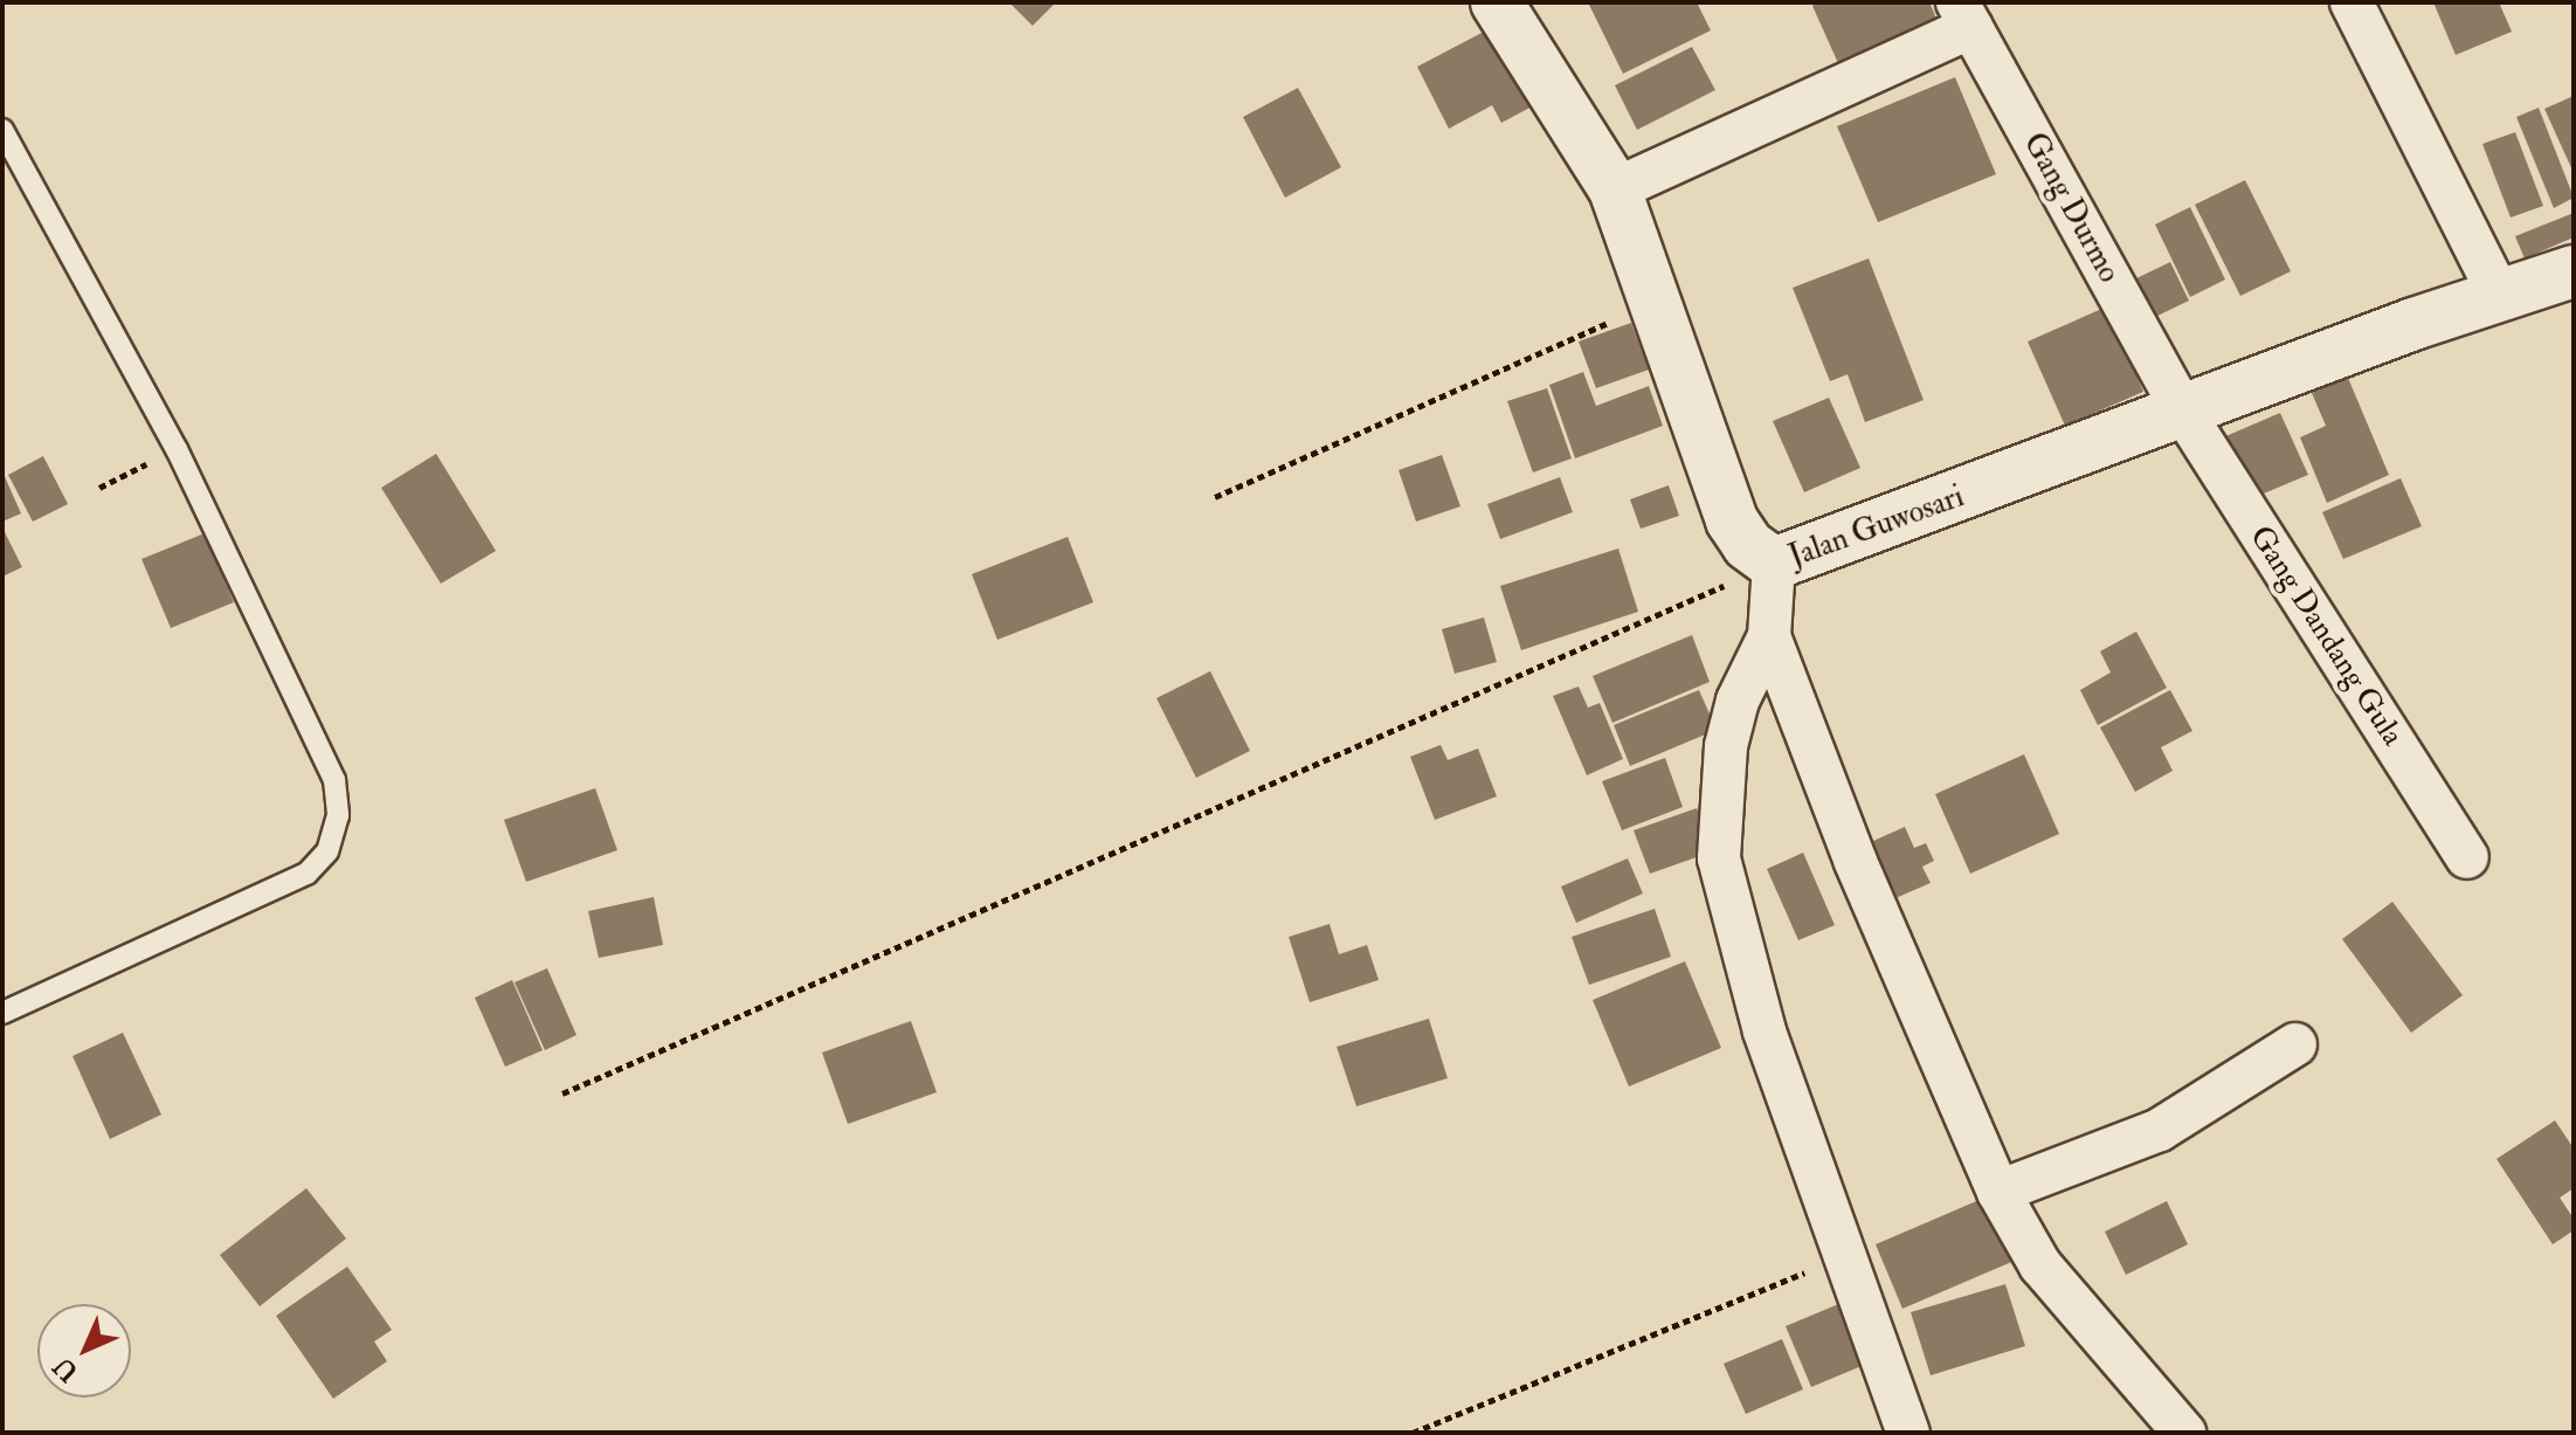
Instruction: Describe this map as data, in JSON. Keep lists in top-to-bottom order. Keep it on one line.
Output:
{"streets":{"street":["Gang Durmo","Jalan Guwosari","Gang Dandang Gula"]},"crossings":[["Gang Durmo","Jalan Guwosari"],["Gang Durmo","Gang Dandang Gula"],["Jalan Guwosari","Gang Dandang Gula"]],"north":"bottom left"}
